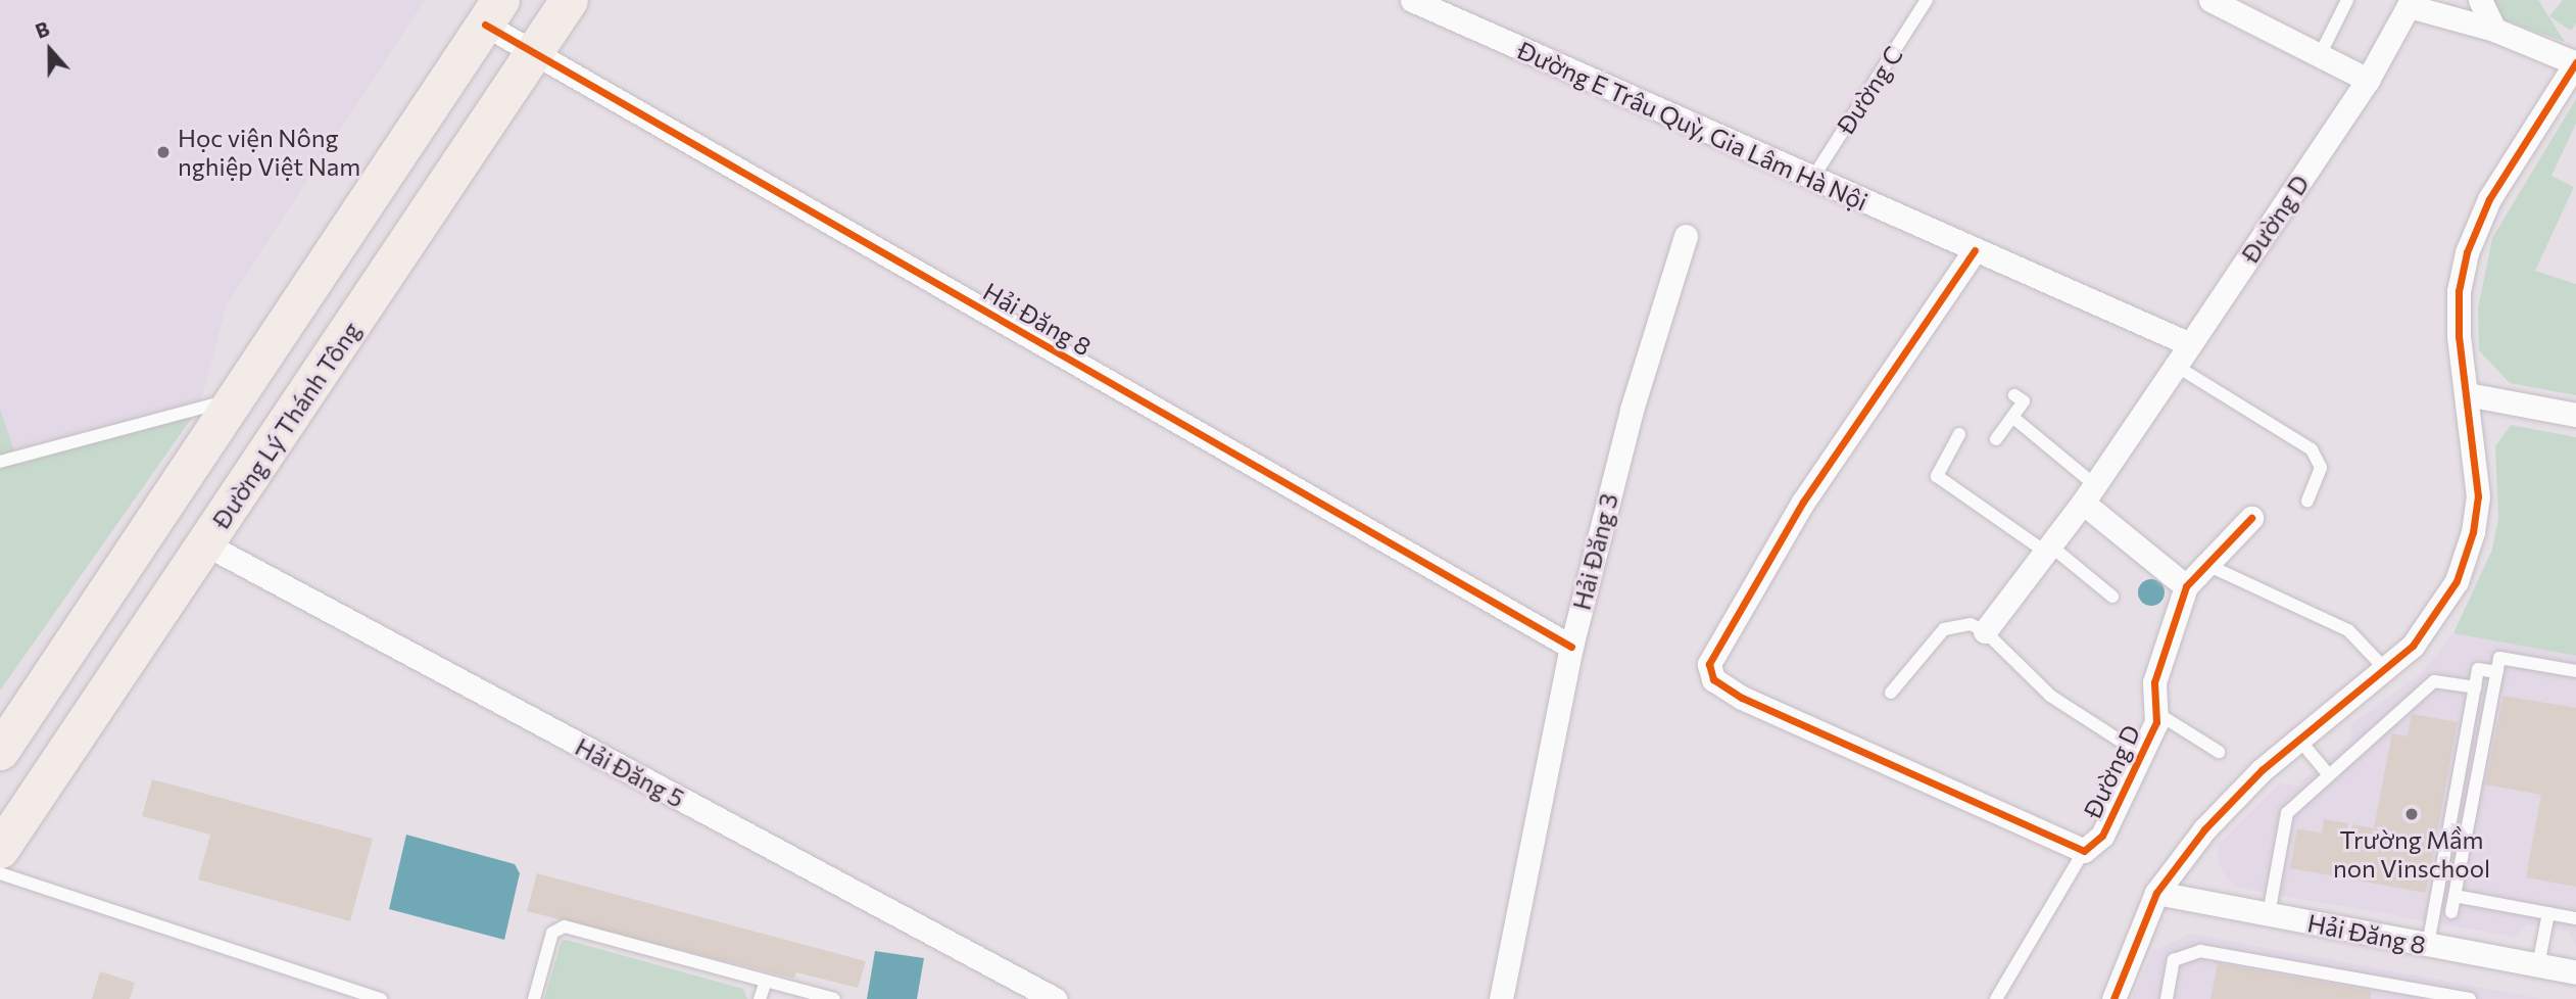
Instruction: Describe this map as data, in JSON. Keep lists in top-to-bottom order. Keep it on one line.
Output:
{"streets":{"main road":["Đường Lý Thánh Tông"],"street":["Đường E Trâu Quỳ, Gia Lâm Hà Nội","Đường D","Hải Đăng 8","Hải Đăng 3","Hải Đăng 5"],"lane":["Đường C"]},"crossings":[["Đường C","Đường E Trâu Quỳ, Gia Lâm Hà Nội"],["Đường E Trâu Quỳ, Gia Lâm Hà Nội","Đường D"],["Hải Đăng 8","Đường Lý Thánh Tông"],["Hải Đăng 8","Hải Đăng 3"],["Đường Lý Thánh Tông","Hải Đăng 5"]],"places":["Học viện Nông nghiệp Việt Nam","Trường Mầm non Vinschool"],"north":"top"}
